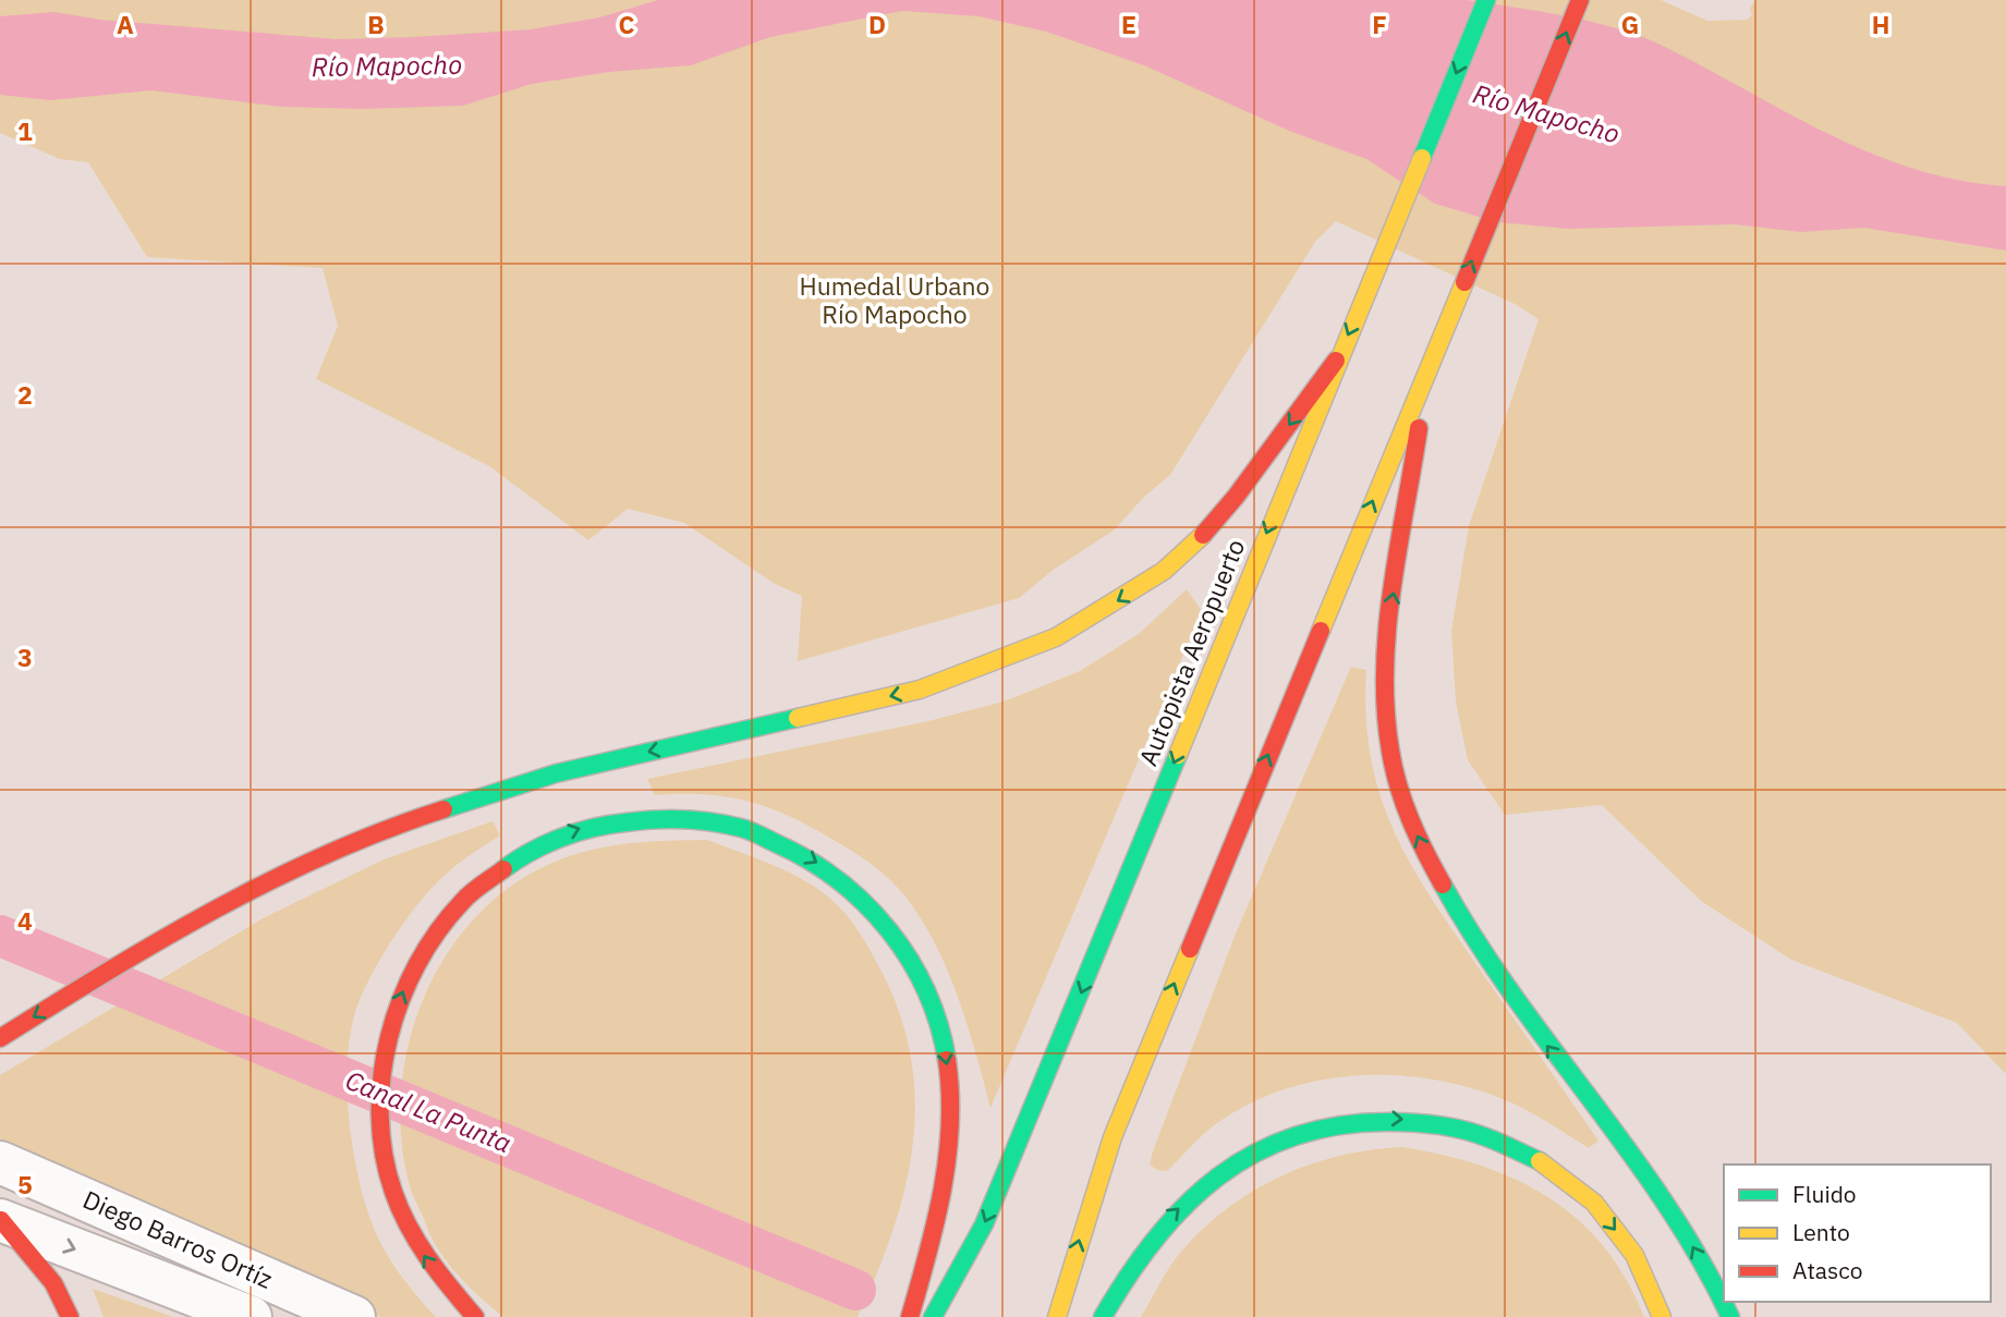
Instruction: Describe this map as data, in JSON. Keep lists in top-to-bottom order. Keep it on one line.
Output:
{"streets":{"highway":["Autopista Aeropuerto"],"street":["Diego Barros Ortíz"]},"water":["Río Mapocho","Canal La Punta"],"parks":["Humedal Urbano Río Mapocho"],"legend":["Fluido","Lento","Atasco"],"grid":{"columns":["A","B","C","D","E","F","G","H"],"rows":["1","2","3","4","5"]}}
